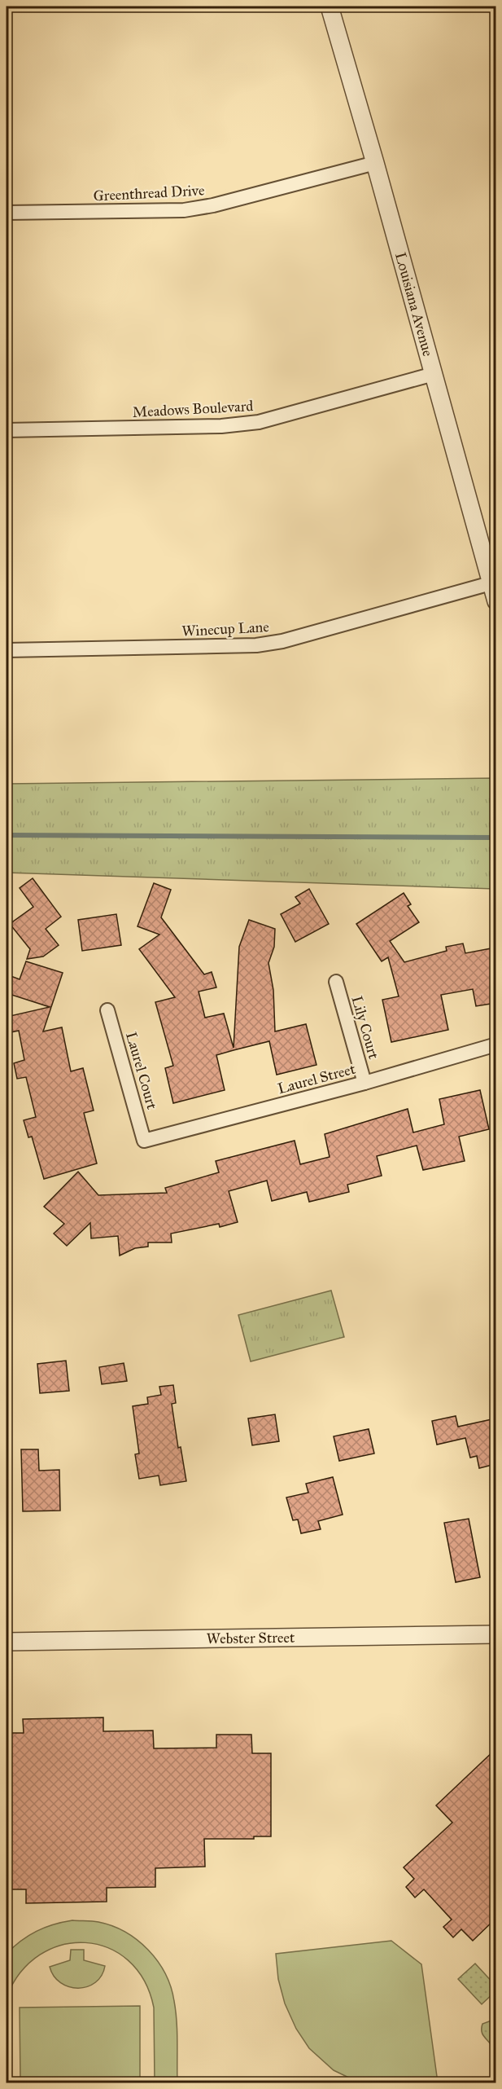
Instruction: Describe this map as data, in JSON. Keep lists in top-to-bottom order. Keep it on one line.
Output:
{"streets":{"street":["Greenthread Drive","Louisiana Avenue","Meadows Boulevard","Winecup Lane","Lily Court","Laurel Court","Laurel Street","Webster Street"]},"crossings":[["Greenthread Drive","Louisiana Avenue"],["Louisiana Avenue","Meadows Boulevard"],["Louisiana Avenue","Winecup Lane"],["Lily Court","Laurel Street"],["Laurel Court","Laurel Street"]]}
